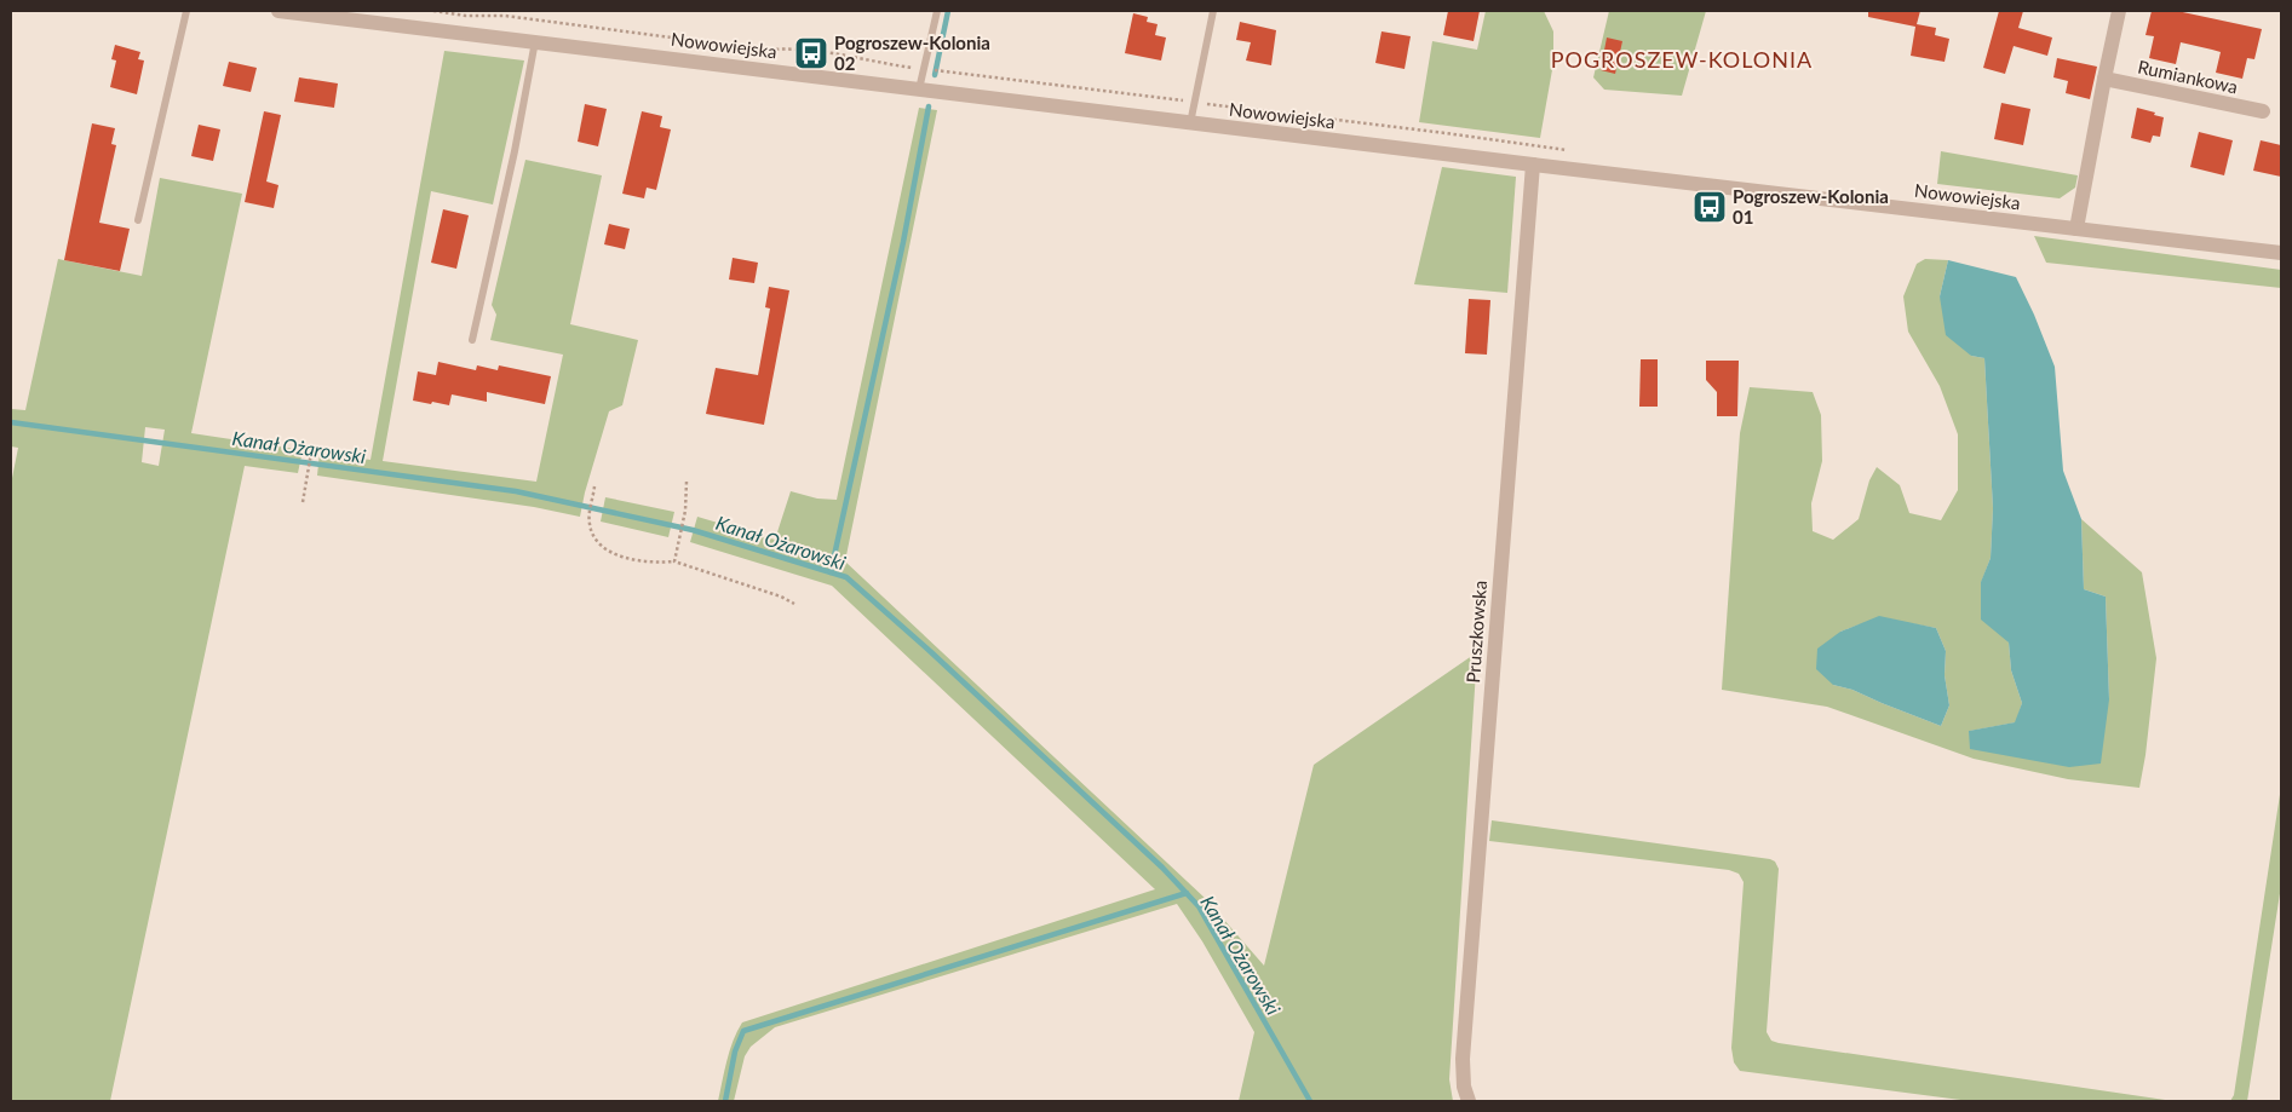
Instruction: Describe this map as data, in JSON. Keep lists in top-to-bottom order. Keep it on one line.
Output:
{"streets":{"street":["Nowowiejska","Rumiankowa","Pruszkowska"]},"crossings":[["Nowowiejska","Pruszkowska"]],"districts":["POGROSZEW-KOLONIA"],"water":["Kanał Ożarowski"],"places":{"bus stop":["Pogroszew-Kolonia 02","Pogroszew-Kolonia 01"]}}
